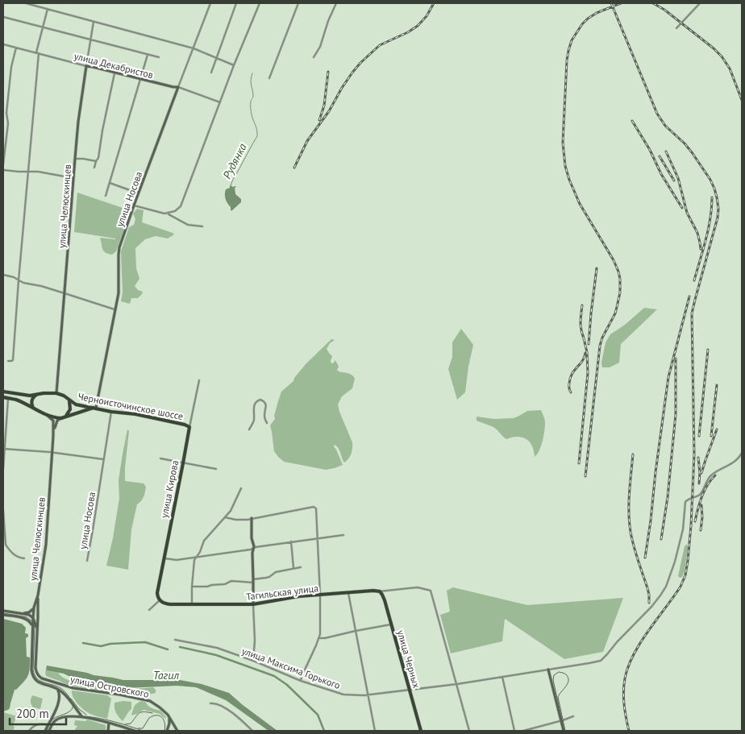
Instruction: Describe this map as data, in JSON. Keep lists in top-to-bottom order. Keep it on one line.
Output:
{"streets":{"main road":["Черноисточинское шоссе","улица Кирова","Тагильская улица","улица Черных"],"street":["улица Декабристов","улица Носова","улица Челюскинцев","улица Максима Горького","улица Островского"]},"crossings":[["улица Декабристов","улица Носова"],["улица Декабристов","улица Челюскинцев"],["улица Носова","Черноисточинское шоссе"],["улица Челюскинцев","Черноисточинское шоссе"],["улица Челюскинцев","улица Островского"],["Черноисточинское шоссе","улица Кирова"],["улица Кирова","Тагильская улица"],["Тагильская улица","улица Черных"],["Тагильская улица","улица Максима Горького"],["улица Черных","улица Максима Горького"]],"water":["Рудянка","Тагил"],"scale_bar":"200 m"}
